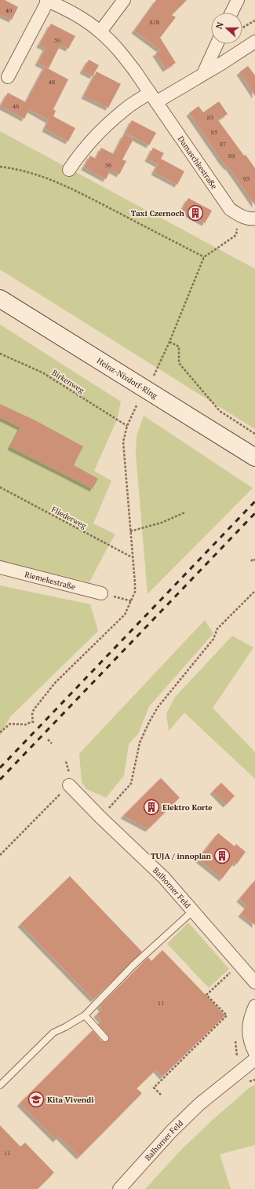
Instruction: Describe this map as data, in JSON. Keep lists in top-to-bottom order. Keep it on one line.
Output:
{"streets":{"main road":["Heinz-Nixdorf-Ring"],"street":["Damaschkestraße","Riemekestraße","Balhorner Feld"],"path":["Birkenweg","Fliederweg"]},"places":{"building":["Taxi Czernoch","Elektro Korte","TUJA / innoplan"],"school or university":["Kita Vivendi"]},"house_numbers":["40","81b","50","48","46","83","85","87","89","56","93","11","11"],"north":"left"}
